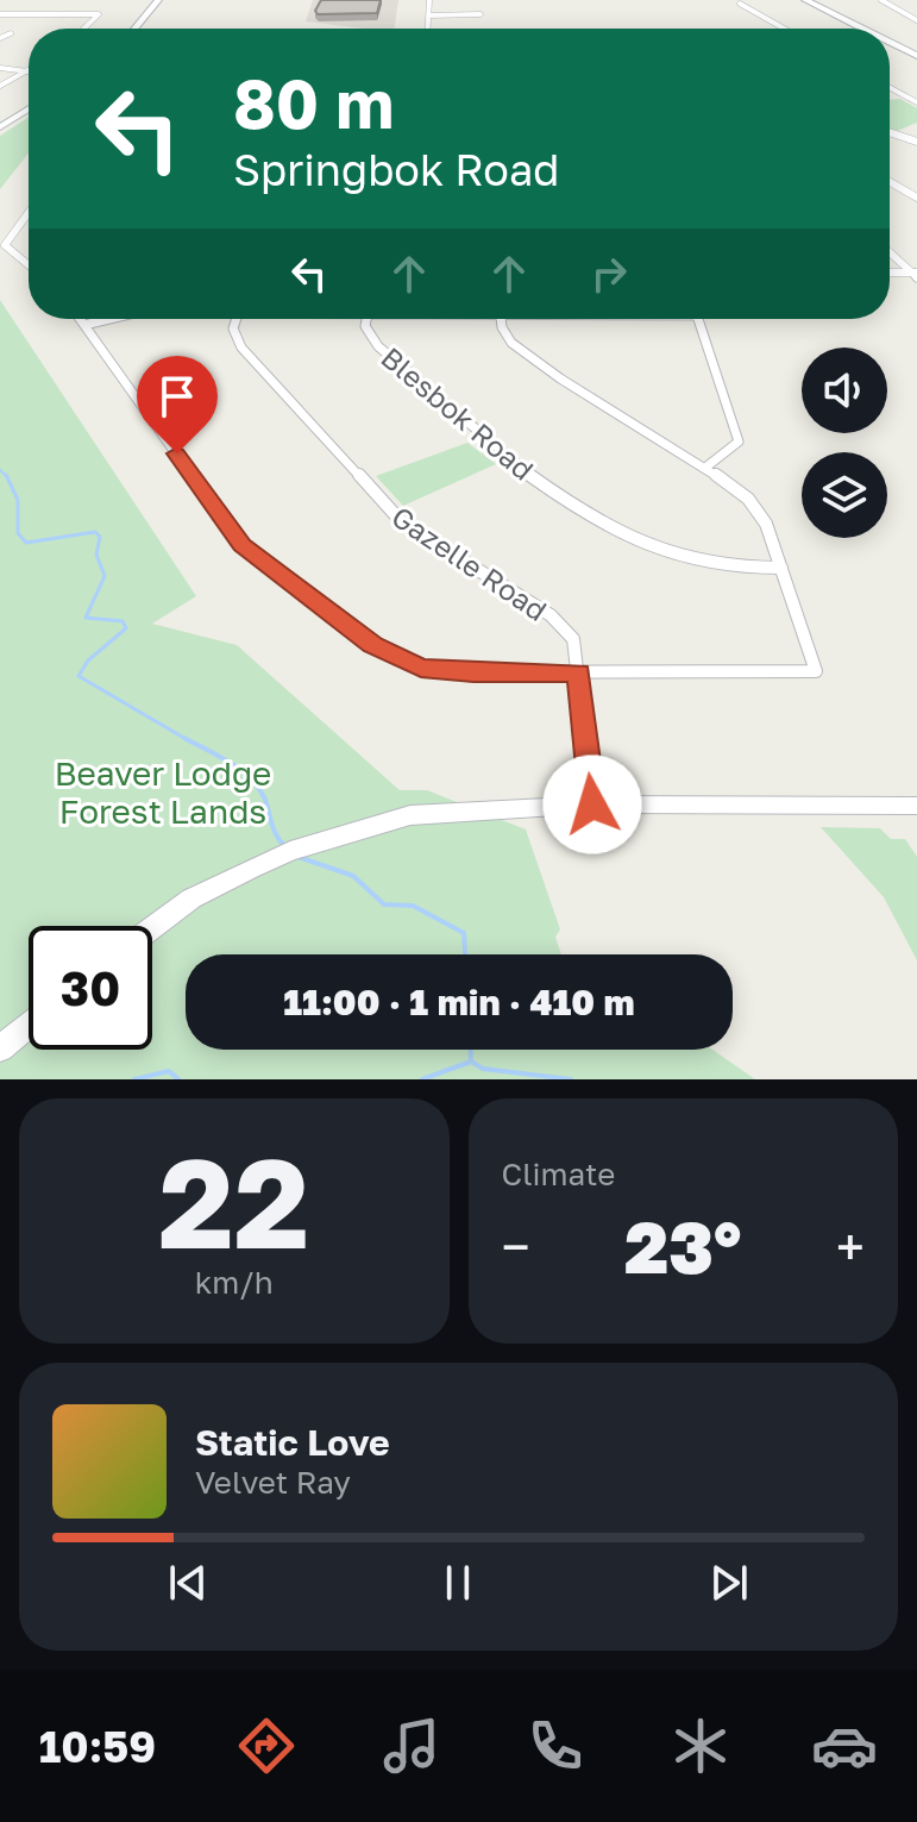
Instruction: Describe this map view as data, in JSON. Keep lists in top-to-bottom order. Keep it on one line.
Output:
{"streets":{"street":["Blesbok Road","Gazelle Road"]},"parks":["Beaver Lodge Forest Lands"],"page":{"turn":["80 m","Springbok Road"],"limit":"30","trip":"11:00 · 1 min · 410 m","tile":[["22","km/h"],"Climate"],"heat":["−","23°","+"],"song":["Static Love","Velvet Ray"],"tabs":"10:59"}}
